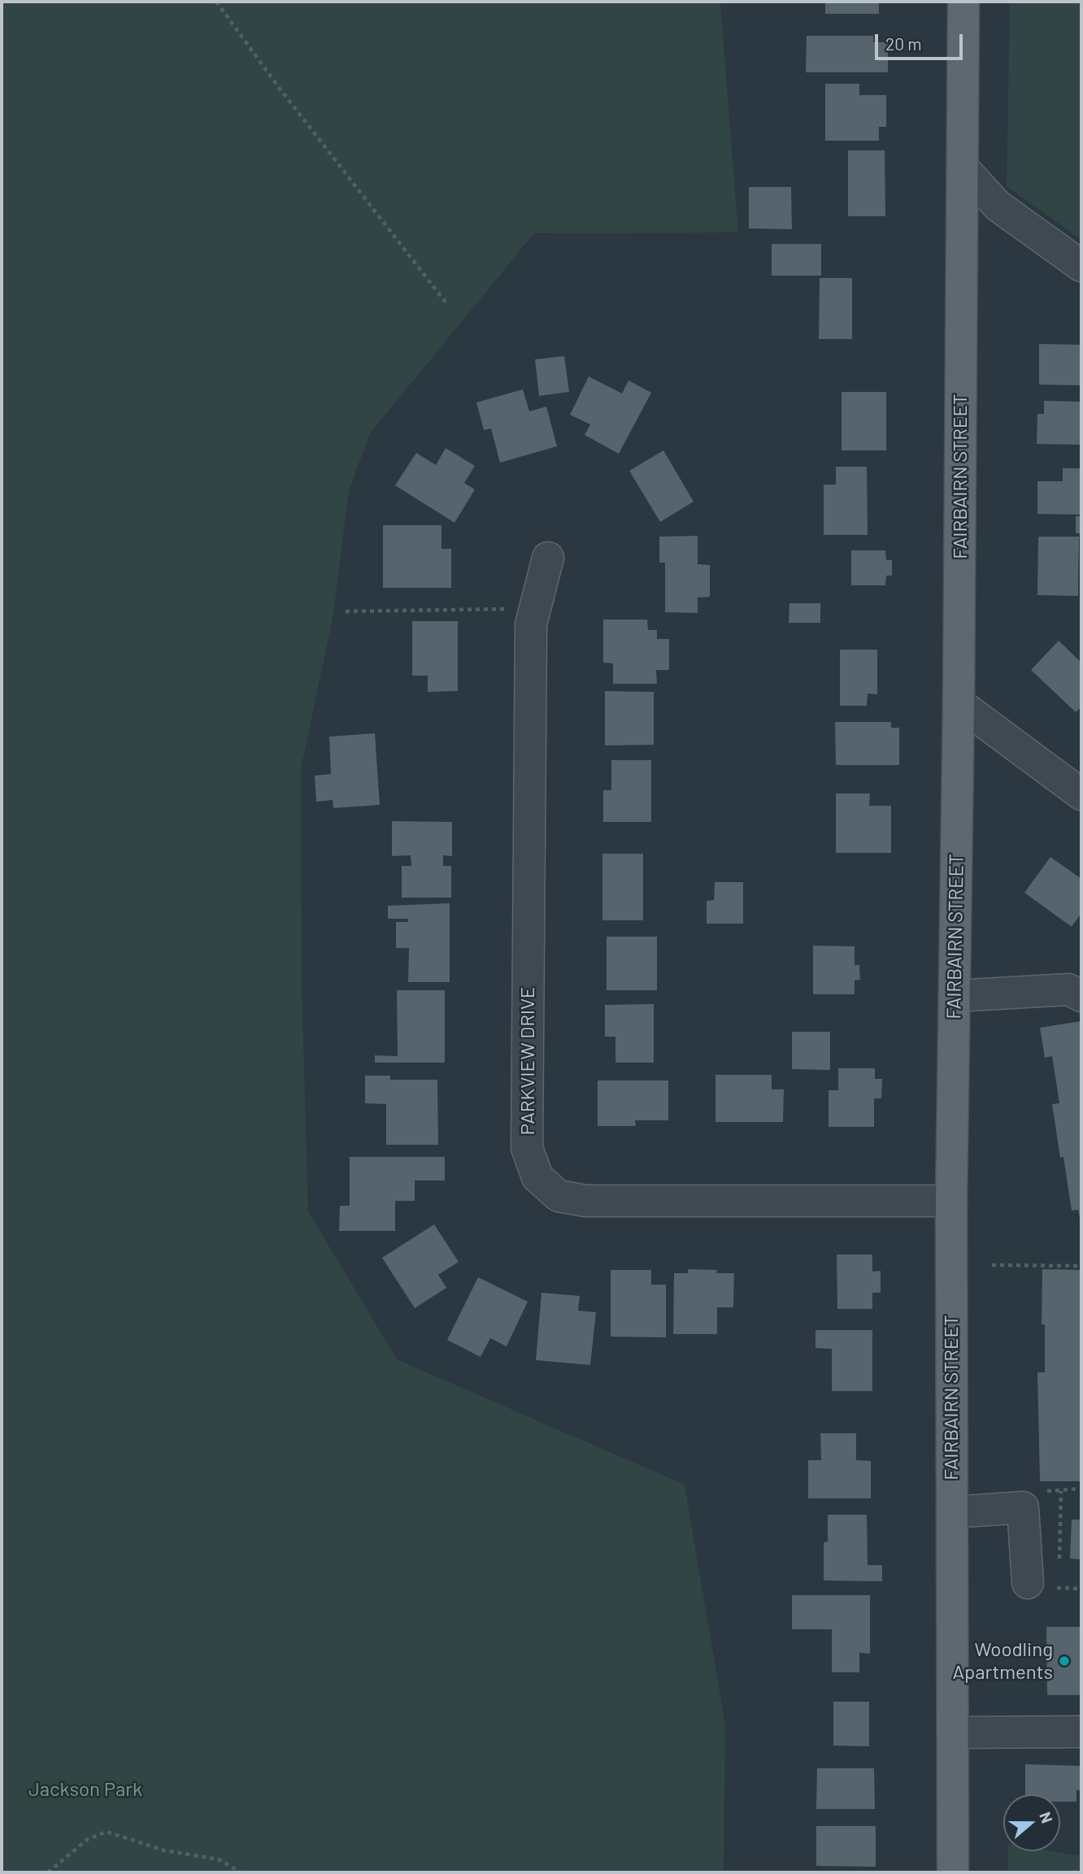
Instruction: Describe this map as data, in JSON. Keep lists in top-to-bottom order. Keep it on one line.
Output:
{"streets":{"main road":["FAIRBAIRN STREET"],"street":["PARKVIEW DRIVE"]},"crossings":[["FAIRBAIRN STREET","PARKVIEW DRIVE"]],"parks":["Jackson Park"],"places":["Woodling Apartments"],"scale_bar":"20 m","north":"right"}
